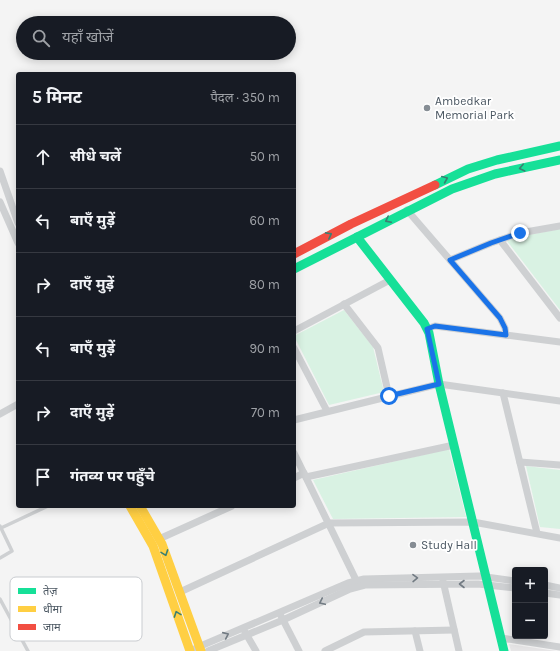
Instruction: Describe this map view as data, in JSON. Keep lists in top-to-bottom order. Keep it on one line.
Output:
{"places":["Ambedkar Memorial Park","Study Hall"],"legend":["तेज़","धीमा","जाम"],"page":{"search":"यहाँ खोजें","heading":["5 मिनट","पैदल · 350 m"],"list":[["सीधे चलें","50 m"],["बाएँ मुड़ें","60 m"],["दाएँ मुड़ें","80 m"],["बाएँ मुड़ें","90 m"],["दाएँ मुड़ें","70 m"],"गंतव्य पर पहुँचे"],"map_buttons":["+","−"]}}
